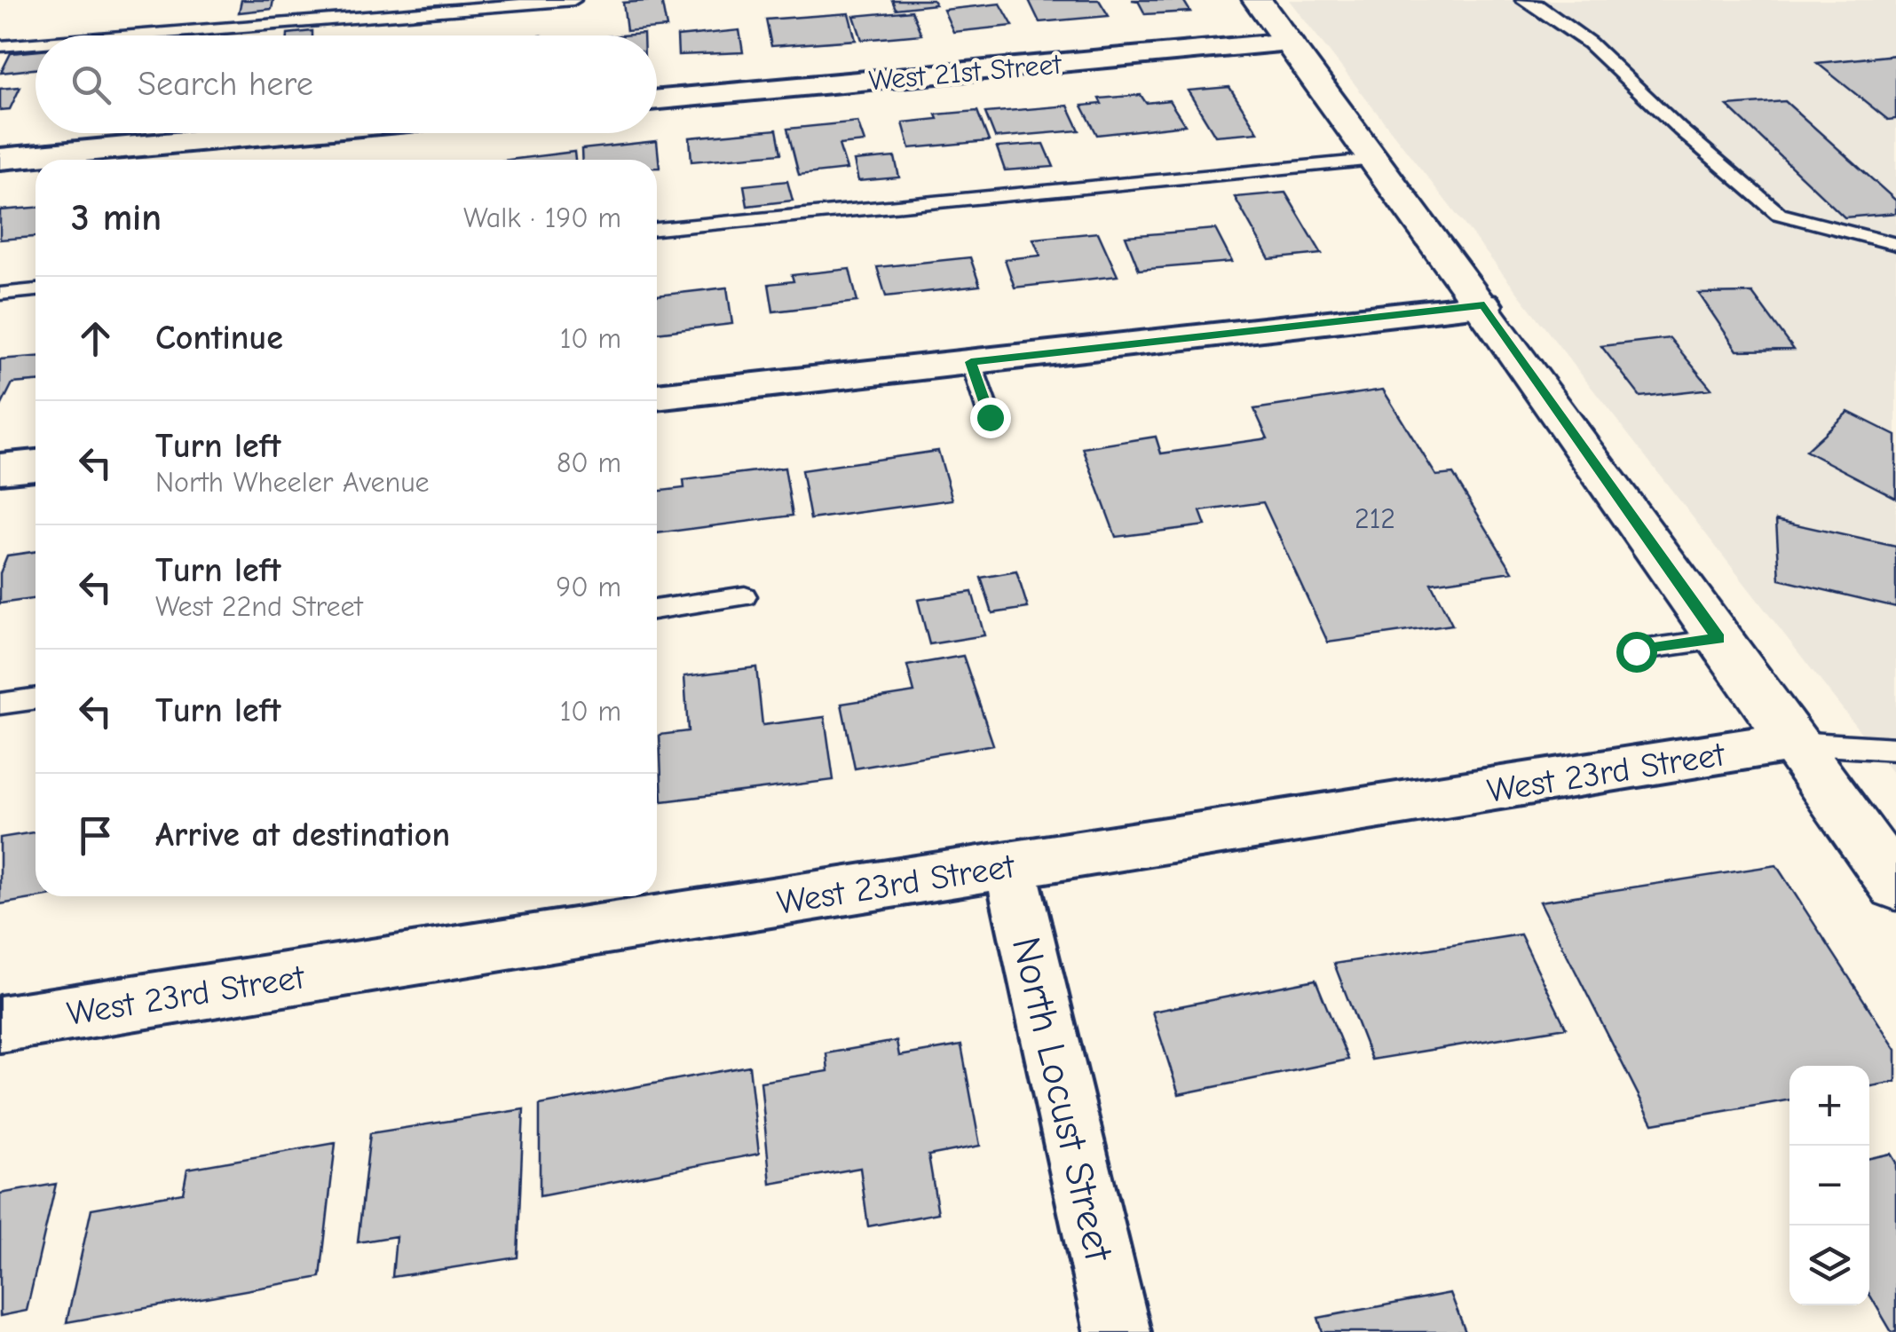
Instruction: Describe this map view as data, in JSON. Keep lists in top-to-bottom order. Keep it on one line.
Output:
{"streets":{"street":["West 21st Street","West 23rd Street","North Locust Street"]},"crossings":[["West 23rd Street","North Locust Street"]],"house_numbers":["212"],"page":{"search":"Search here","heading":["3 min","Walk · 190 m"],"list":[["Continue","10 m"],["Turn left","North Wheeler Avenue","80 m"],["Turn left","West 22nd Street","90 m"],["Turn left","10 m"],"Arrive at destination"],"map_buttons":["+","−"]}}
